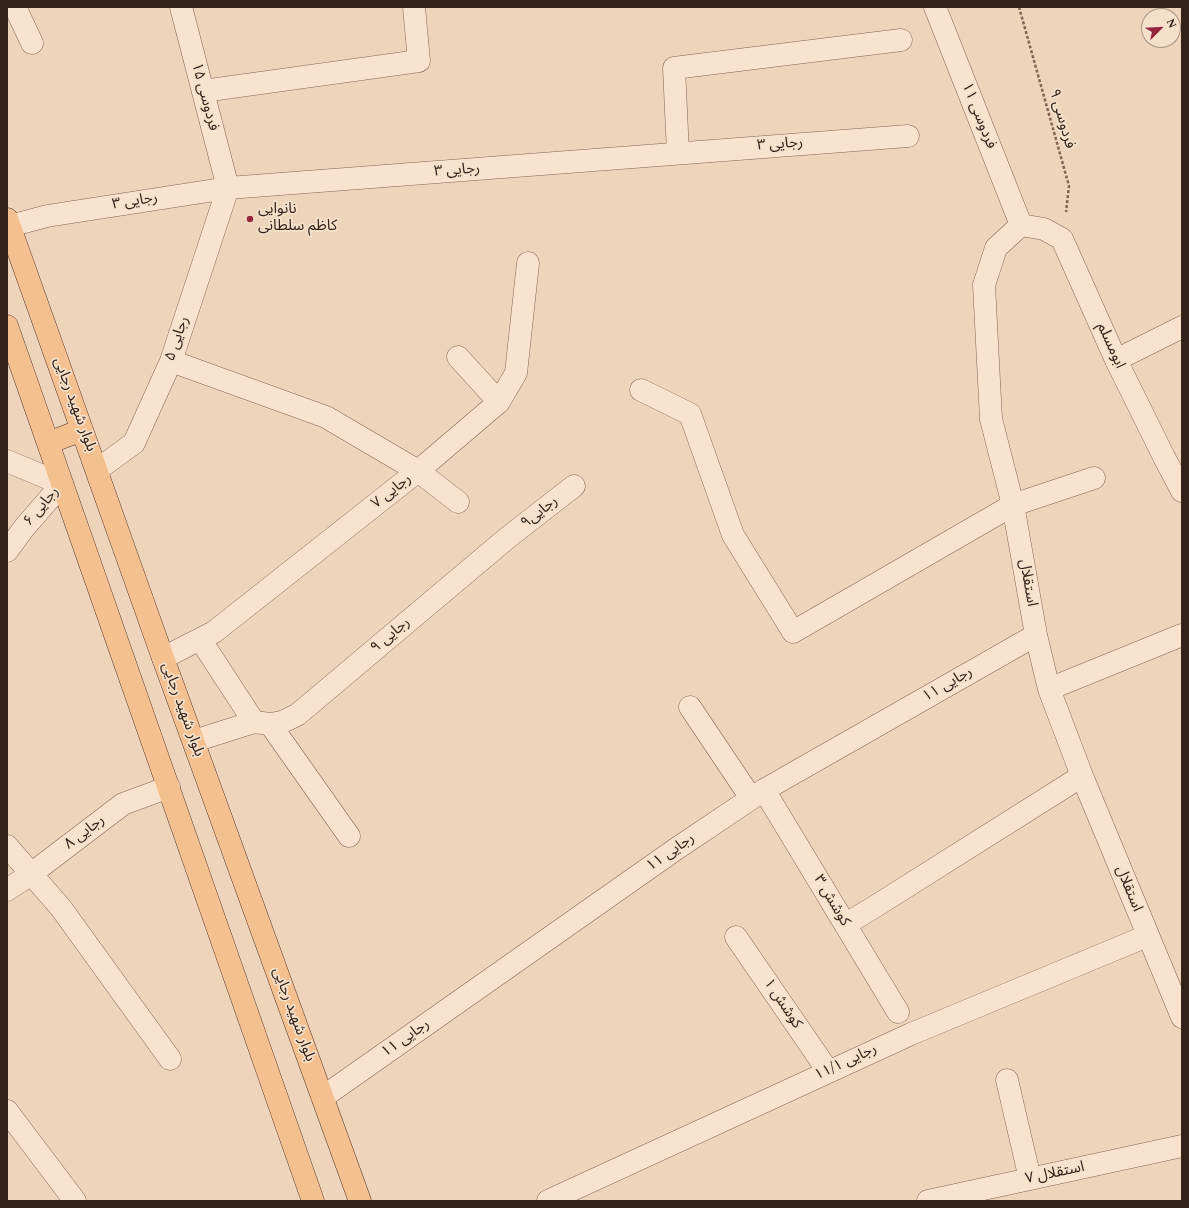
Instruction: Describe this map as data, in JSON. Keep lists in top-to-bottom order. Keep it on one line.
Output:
{"streets":{"main road":["بلوار شهید رجایی"],"street":["فردوسی ۱۵","فردوسی ۱۱","رجایی ۳","رجایی ۵","ابومسلم","رجایی ۷","رجایی ۶","رجایی۹","استقلال","رجایی ۹","رجایی ۱۱","رجایی ۸","کوشش ۳","کوشش ۱","رجایی ۱۱/۱","استقلال ۷"],"path":["فردوسی ۹"]},"crossings":[["فردوسی ۱۵","رجایی ۳"],["فردوسی ۱۵","رجایی ۵"],["فردوسی ۱۱","استقلال"],["فردوسی ۹","ابومسلم"],["رجایی ۳","رجایی ۵"],["رجایی ۳","بلوار شهید رجایی"],["رجایی ۵","بلوار شهید رجایی"],["بلوار شهید رجایی","رجایی ۷"],["بلوار شهید رجایی","رجایی ۱۱"],["رجایی۹","رجایی ۹"],["استقلال","رجایی ۱۱"],["استقلال","رجایی ۱۱/۱"],["رجایی ۱۱","کوشش ۳"],["کوشش ۱","رجایی ۱۱/۱"]],"places":["نانوایی کاظم سلطانی"],"north":"top right"}
